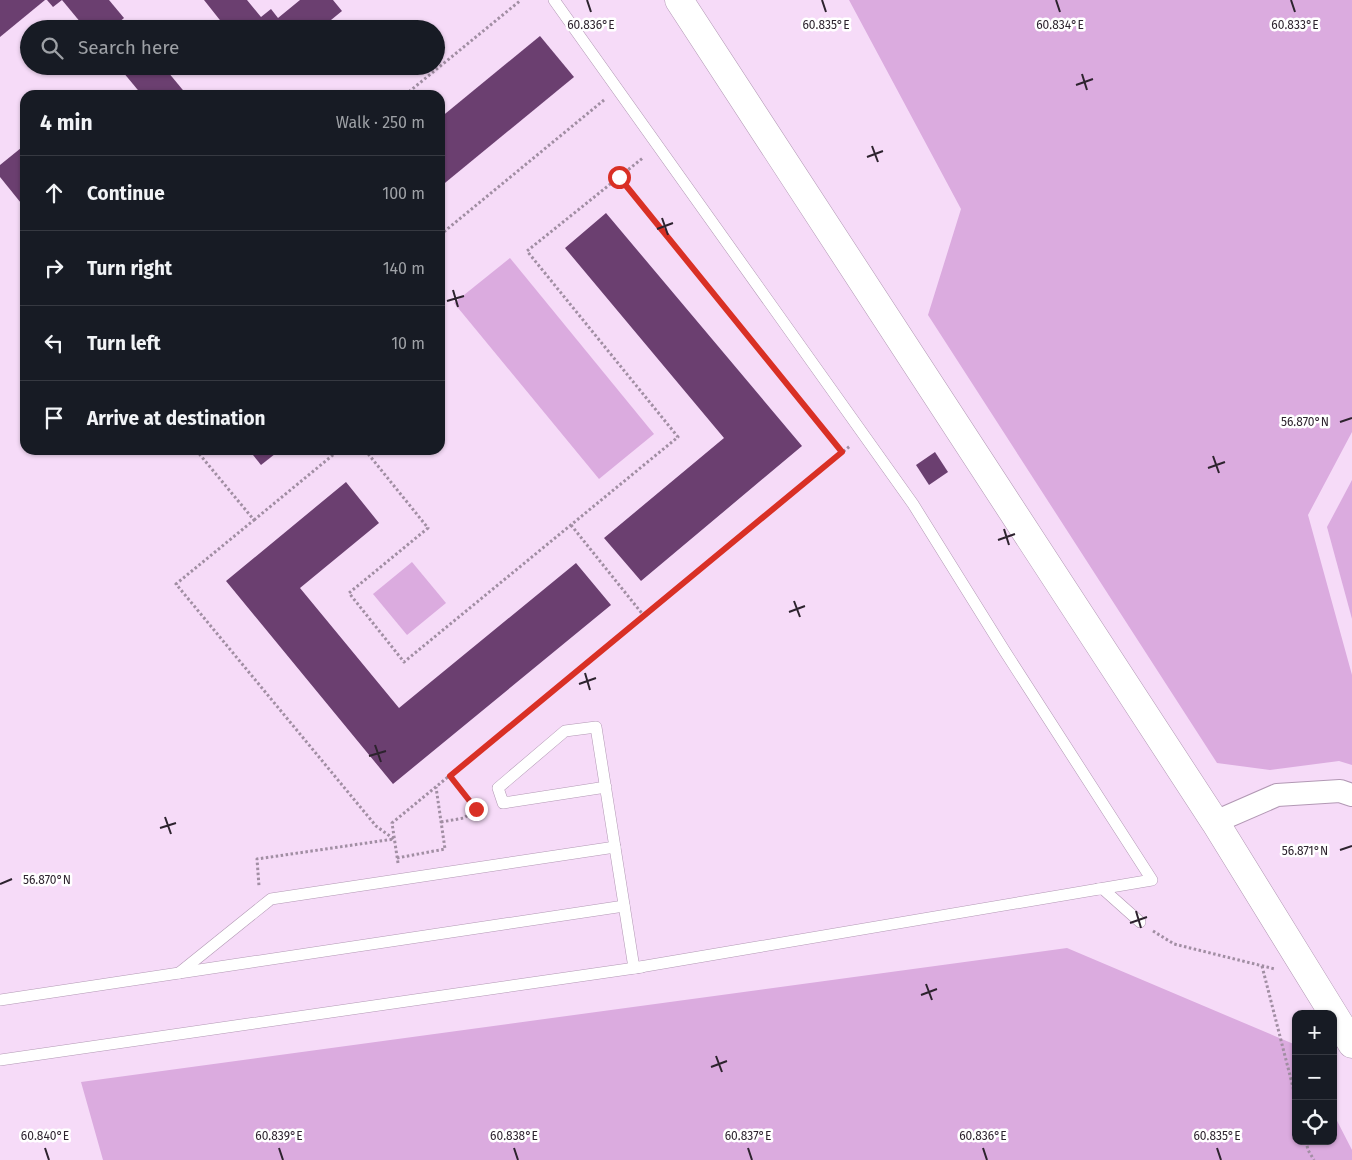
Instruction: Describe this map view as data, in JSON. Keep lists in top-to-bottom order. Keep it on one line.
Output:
{"page":{"search":"Search here","heading":["4 min","Walk · 250 m"],"list":[["Continue","100 m"],["Turn right","140 m"],["Turn left","10 m"],"Arrive at destination"],"map_buttons":["+","−"]},"coordinates":["60.834°E","60.836°E","60.835°E","60.833°E","56.870°N","56.871°N","60.840°E","60.839°E","60.838°E","60.837°E"]}
